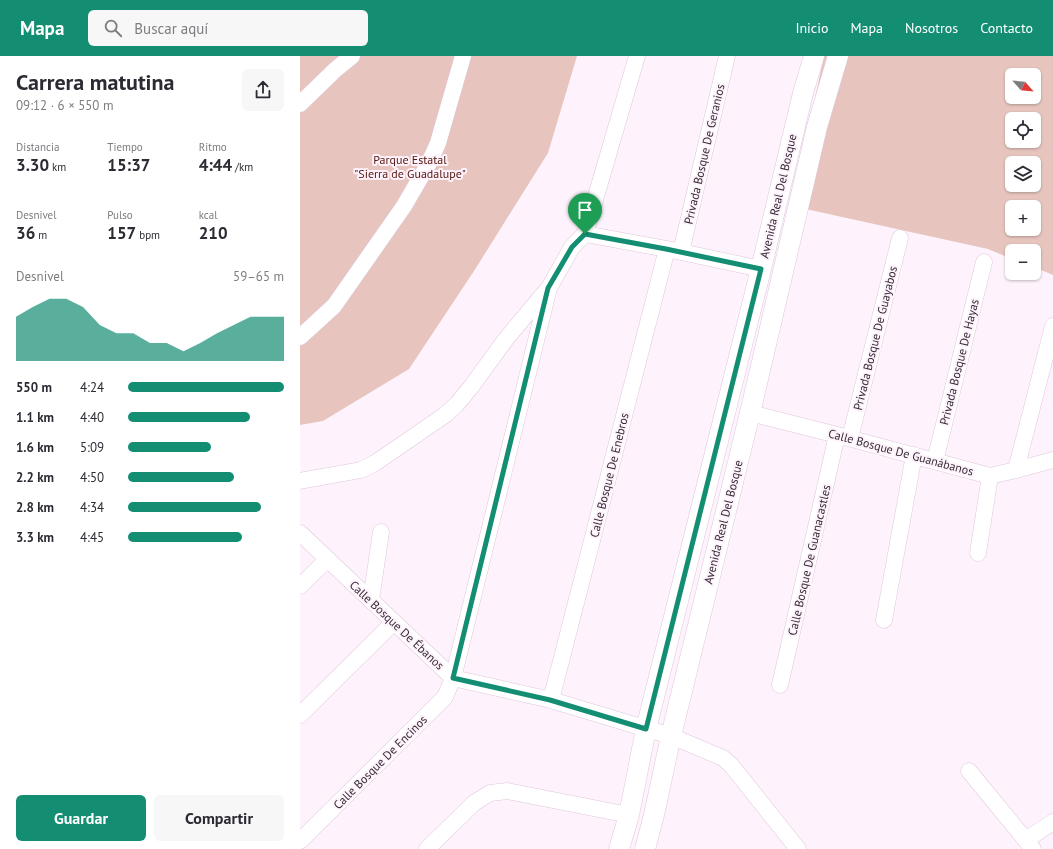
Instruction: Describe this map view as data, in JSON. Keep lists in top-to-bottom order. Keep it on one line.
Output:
{"streets":{"main road":["Avenida Real Del Bosque"],"street":["Privada Bosque De Geranios","Privada Bosque De Guayabos","Privada Bosque De Hayas","Calle Bosque De Guanábanos","Calle Bosque De Enebros","Calle Bosque De Guanacastles","Calle Bosque De Ébanos","Calle Bosque De Encinos"]},"crossings":[["Privada Bosque De Geranios","Calle Bosque De Enebros"],["Avenida Real Del Bosque","Calle Bosque De Guanábanos"],["Avenida Real Del Bosque","Calle Bosque De Ébanos"],["Privada Bosque De Guayabos","Calle Bosque De Guanábanos"],["Privada Bosque De Guayabos","Calle Bosque De Guanacastles"],["Privada Bosque De Hayas","Calle Bosque De Guanábanos"],["Calle Bosque De Guanábanos","Calle Bosque De Guanacastles"],["Calle Bosque De Enebros","Calle Bosque De Ébanos"],["Calle Bosque De Ébanos","Calle Bosque De Encinos"]],"parks":["Parque Estatal \"Sierra de Guadalupe\""],"north":"bottom right","page":{"header":"Mapa","search":"Buscar aquí","nav":["Inicio","Mapa","Nosotros","Contacto"],"heading":["Carrera matutina","09:12 · 6 × 550 m"],"map_buttons":["+","−"],"stats":[["Distancia","3.30 km"],["Tiempo","15:37"],["Ritmo","4:44 /km"],["Desnivel","36 m"],["Pulso","157 bpm"],["kcal","210"]],"chart":["Desnivel","59–65 m"],"list":[{"name":"550 m","note":"4:24"},{"name":"1.1 km","note":"4:40"},{"name":"1.6 km","note":"5:09"},{"name":"2.2 km","note":"4:50"},{"name":"2.8 km","note":"4:34"},{"name":"3.3 km","note":"4:45"}],"buttons":["Guardar","Compartir"]}}
